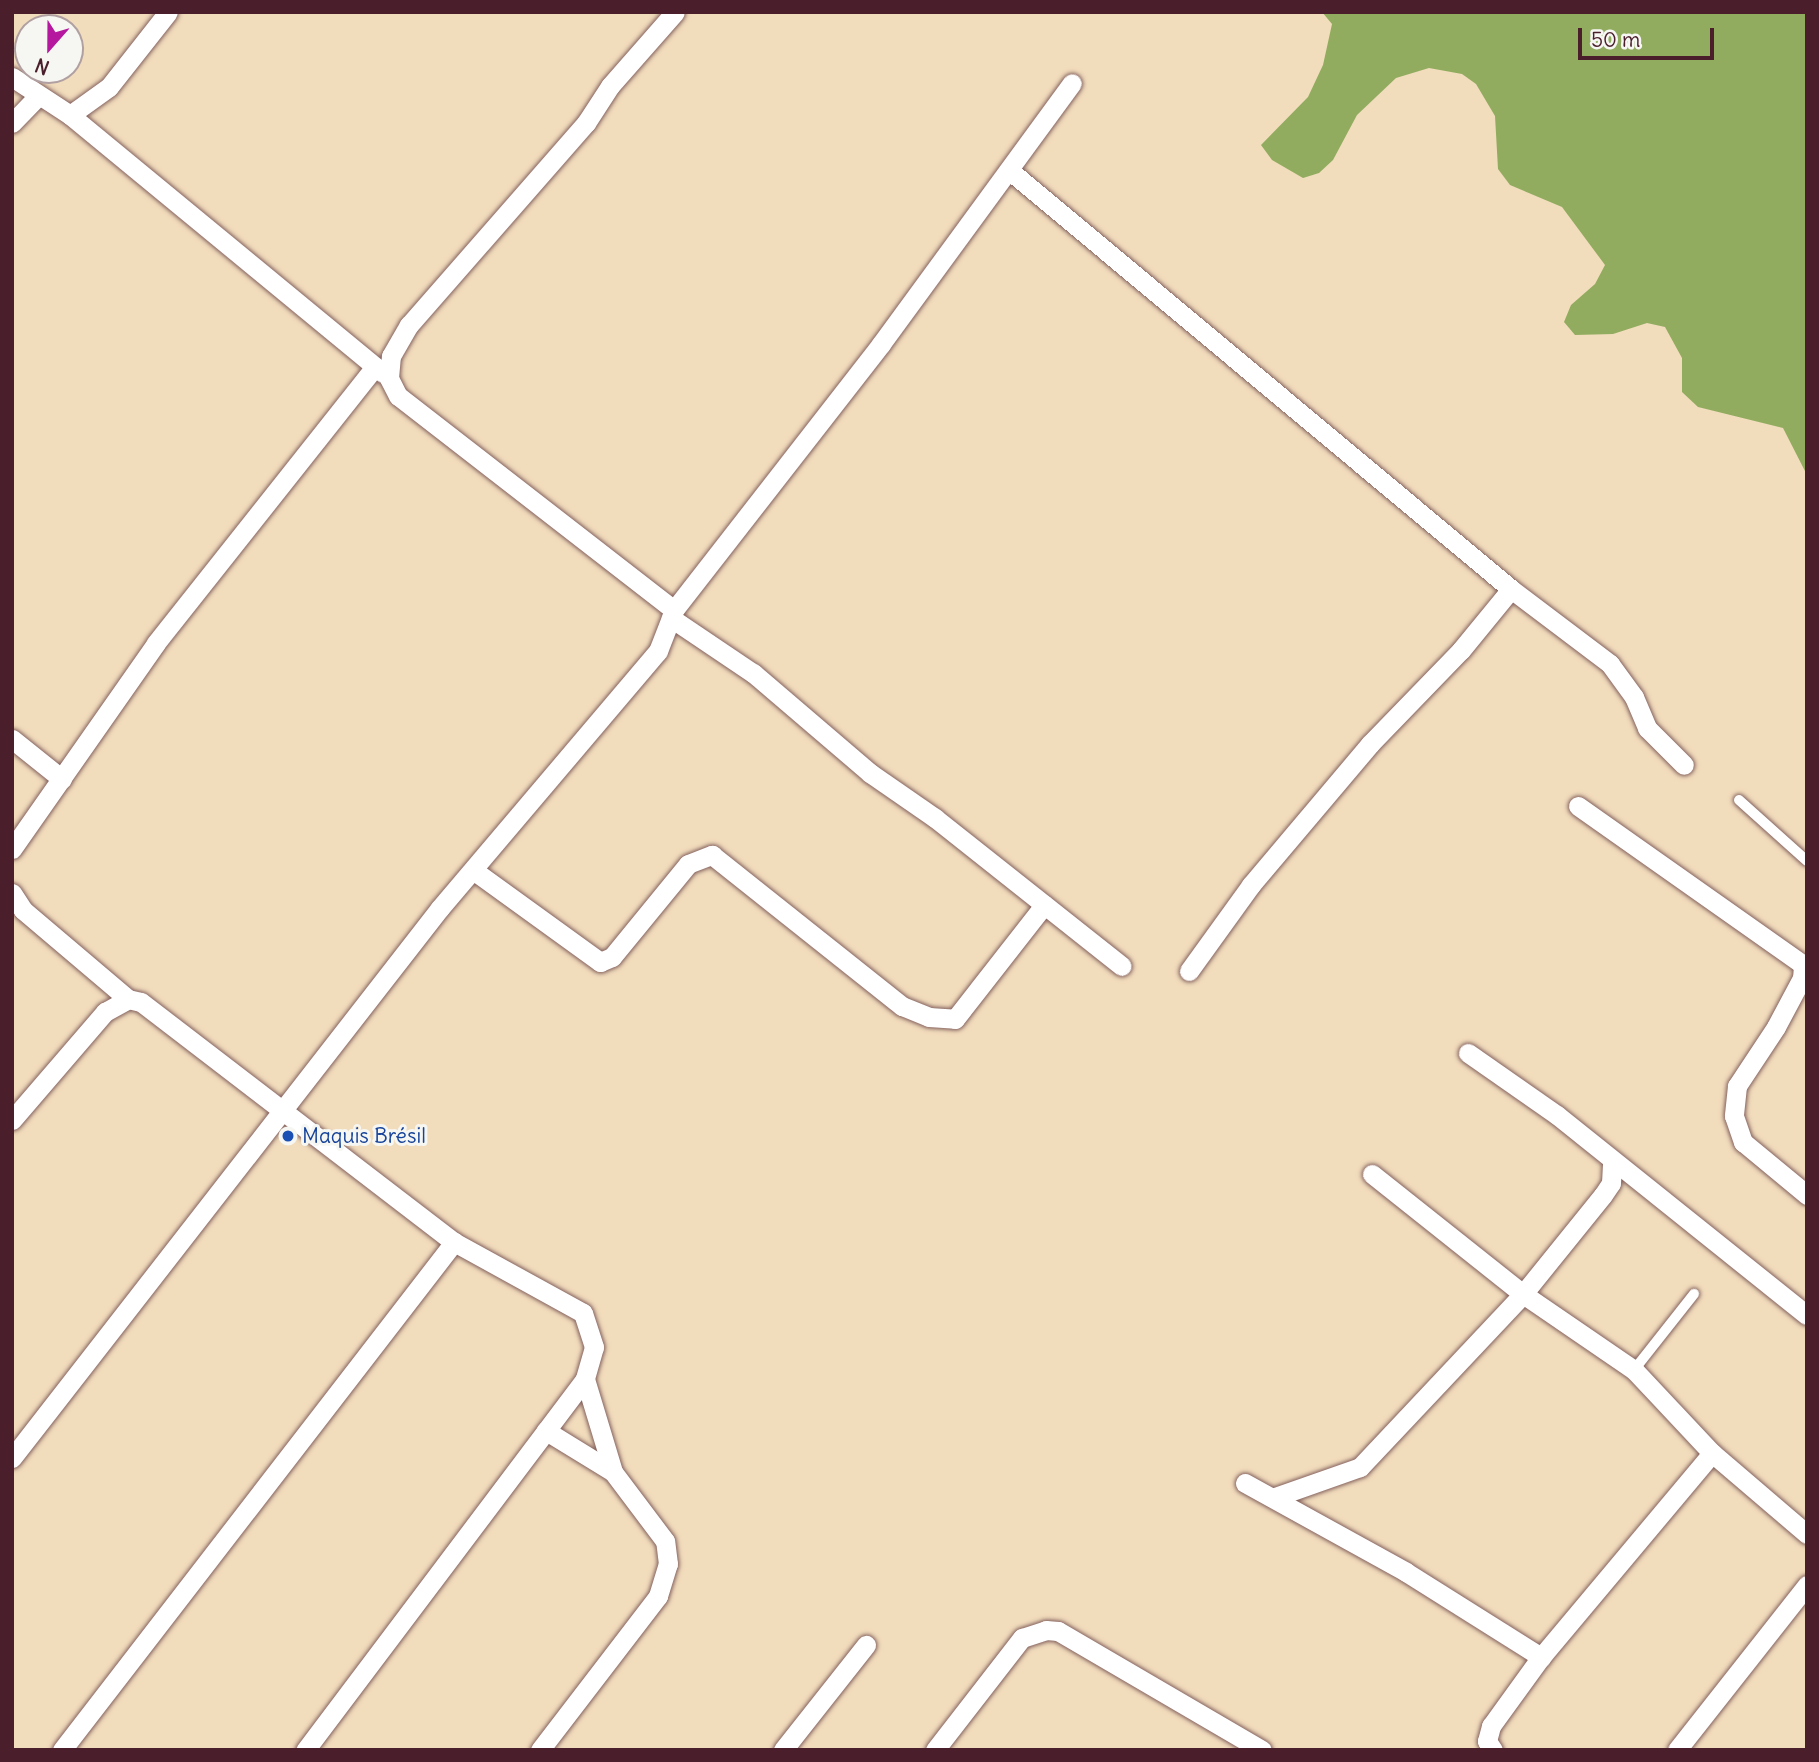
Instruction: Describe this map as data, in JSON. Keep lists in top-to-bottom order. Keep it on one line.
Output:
{"places":["Maquis Brésil"],"scale_bar":"50 m","north":"bottom"}
